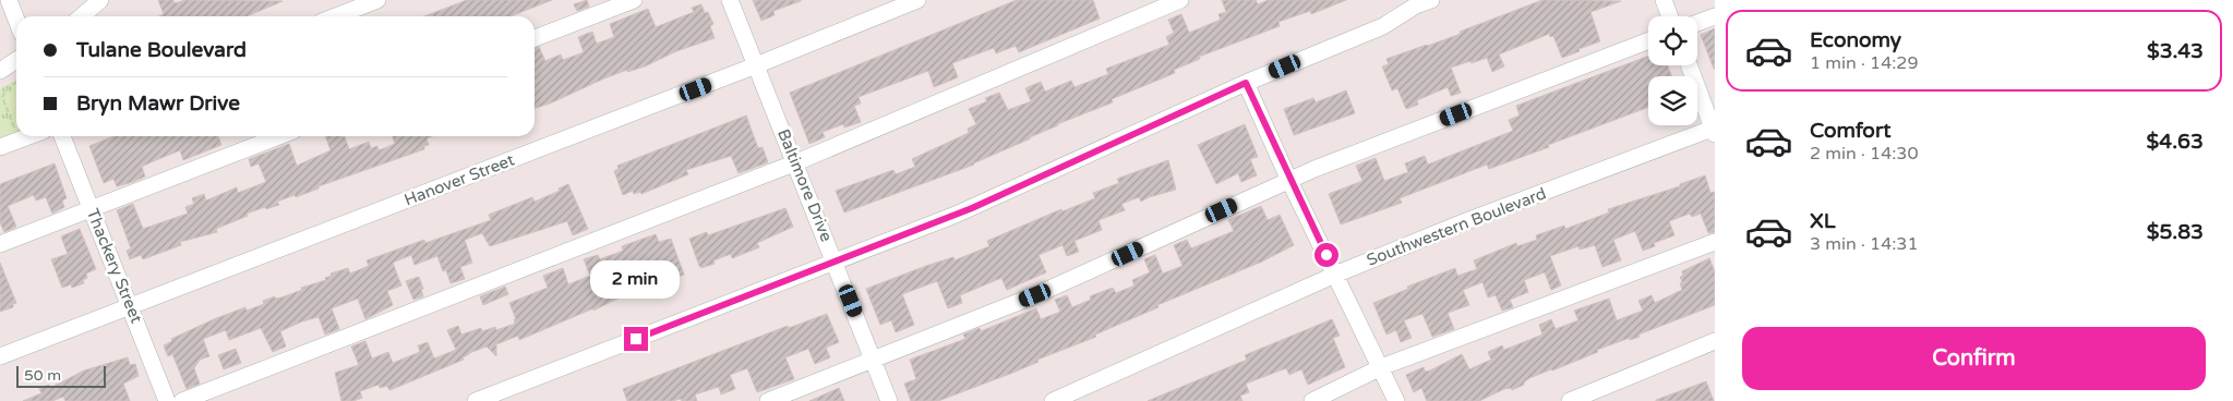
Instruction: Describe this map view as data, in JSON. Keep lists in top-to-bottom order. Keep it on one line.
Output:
{"streets":{"street":["Hanover Street","Baltimore Drive","Southwestern Boulevard","Thackery Street"]},"crossings":[["Hanover Street","Baltimore Drive"],["Hanover Street","Thackery Street"]],"scale_bar":"50 m","page":{"list":[{"name":"Economy","note":"1 min · 14:29","value":"$3.43"},{"name":"Comfort","note":"2 min · 14:30","value":"$4.63"},{"name":"XL","note":"3 min · 14:31","value":"$5.83"}],"banner":["Tulane Boulevard","Bryn Mawr Drive"],"bubble":"2 min","buttons":"Confirm","scale":"50 m"}}
